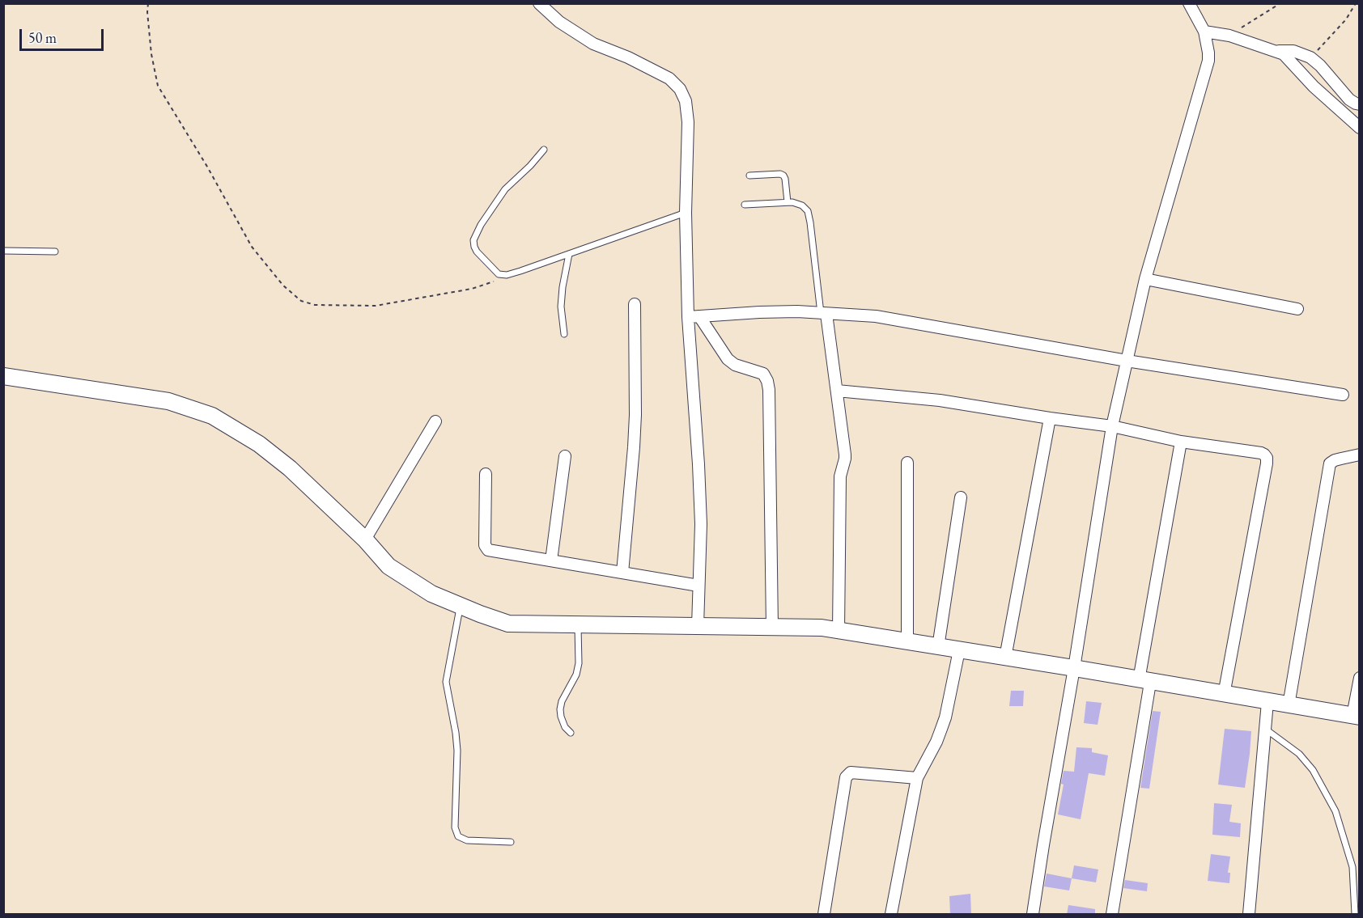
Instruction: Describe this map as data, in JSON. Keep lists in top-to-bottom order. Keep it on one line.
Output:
{"scale_bar":"50 m"}
